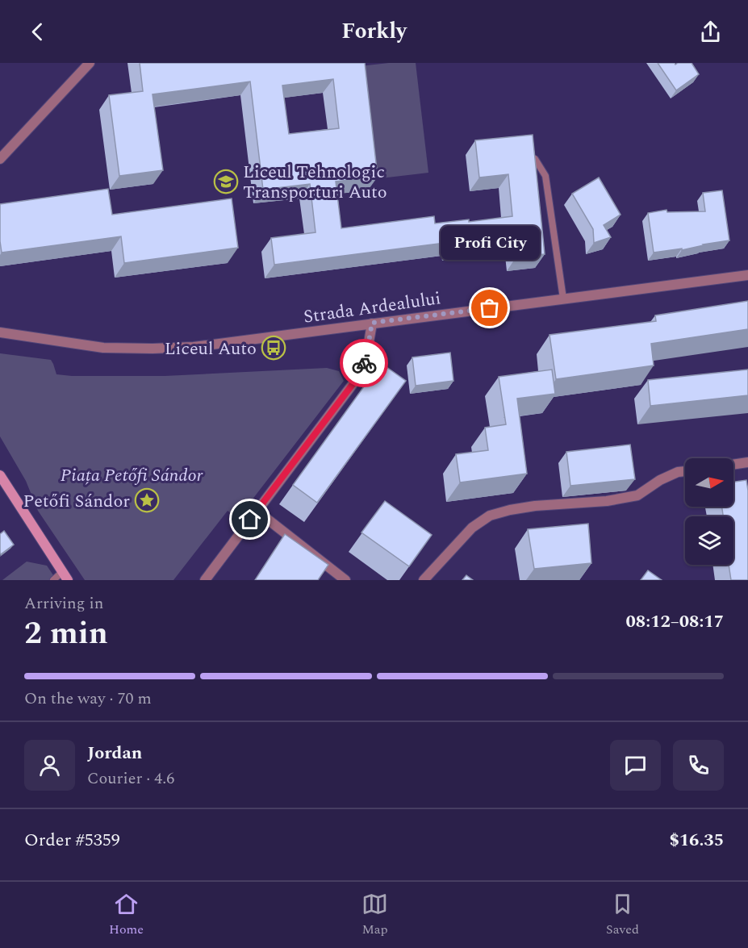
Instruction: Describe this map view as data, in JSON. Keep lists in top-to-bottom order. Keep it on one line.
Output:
{"streets":{"street":["Strada Ardealului"]},"parks":["Piața Petőfi Sándor"],"places":{"school or university":["Liceul Tehnologic Transporturi Auto"],"other":["Profi City"],"bus stop":["Liceul Auto"],"place":["Petőfi Sándor"]},"north":"right","page":{"header":"Forkly","bubble":"Profi City","heading":["2 min","Arriving in","08:12–08:17"],"panel":["Jordan","Courier · 4.6","Order #5359","$16.35"],"bar":"On the way · 70 m","tabs":["Home","Map","Saved"]}}
